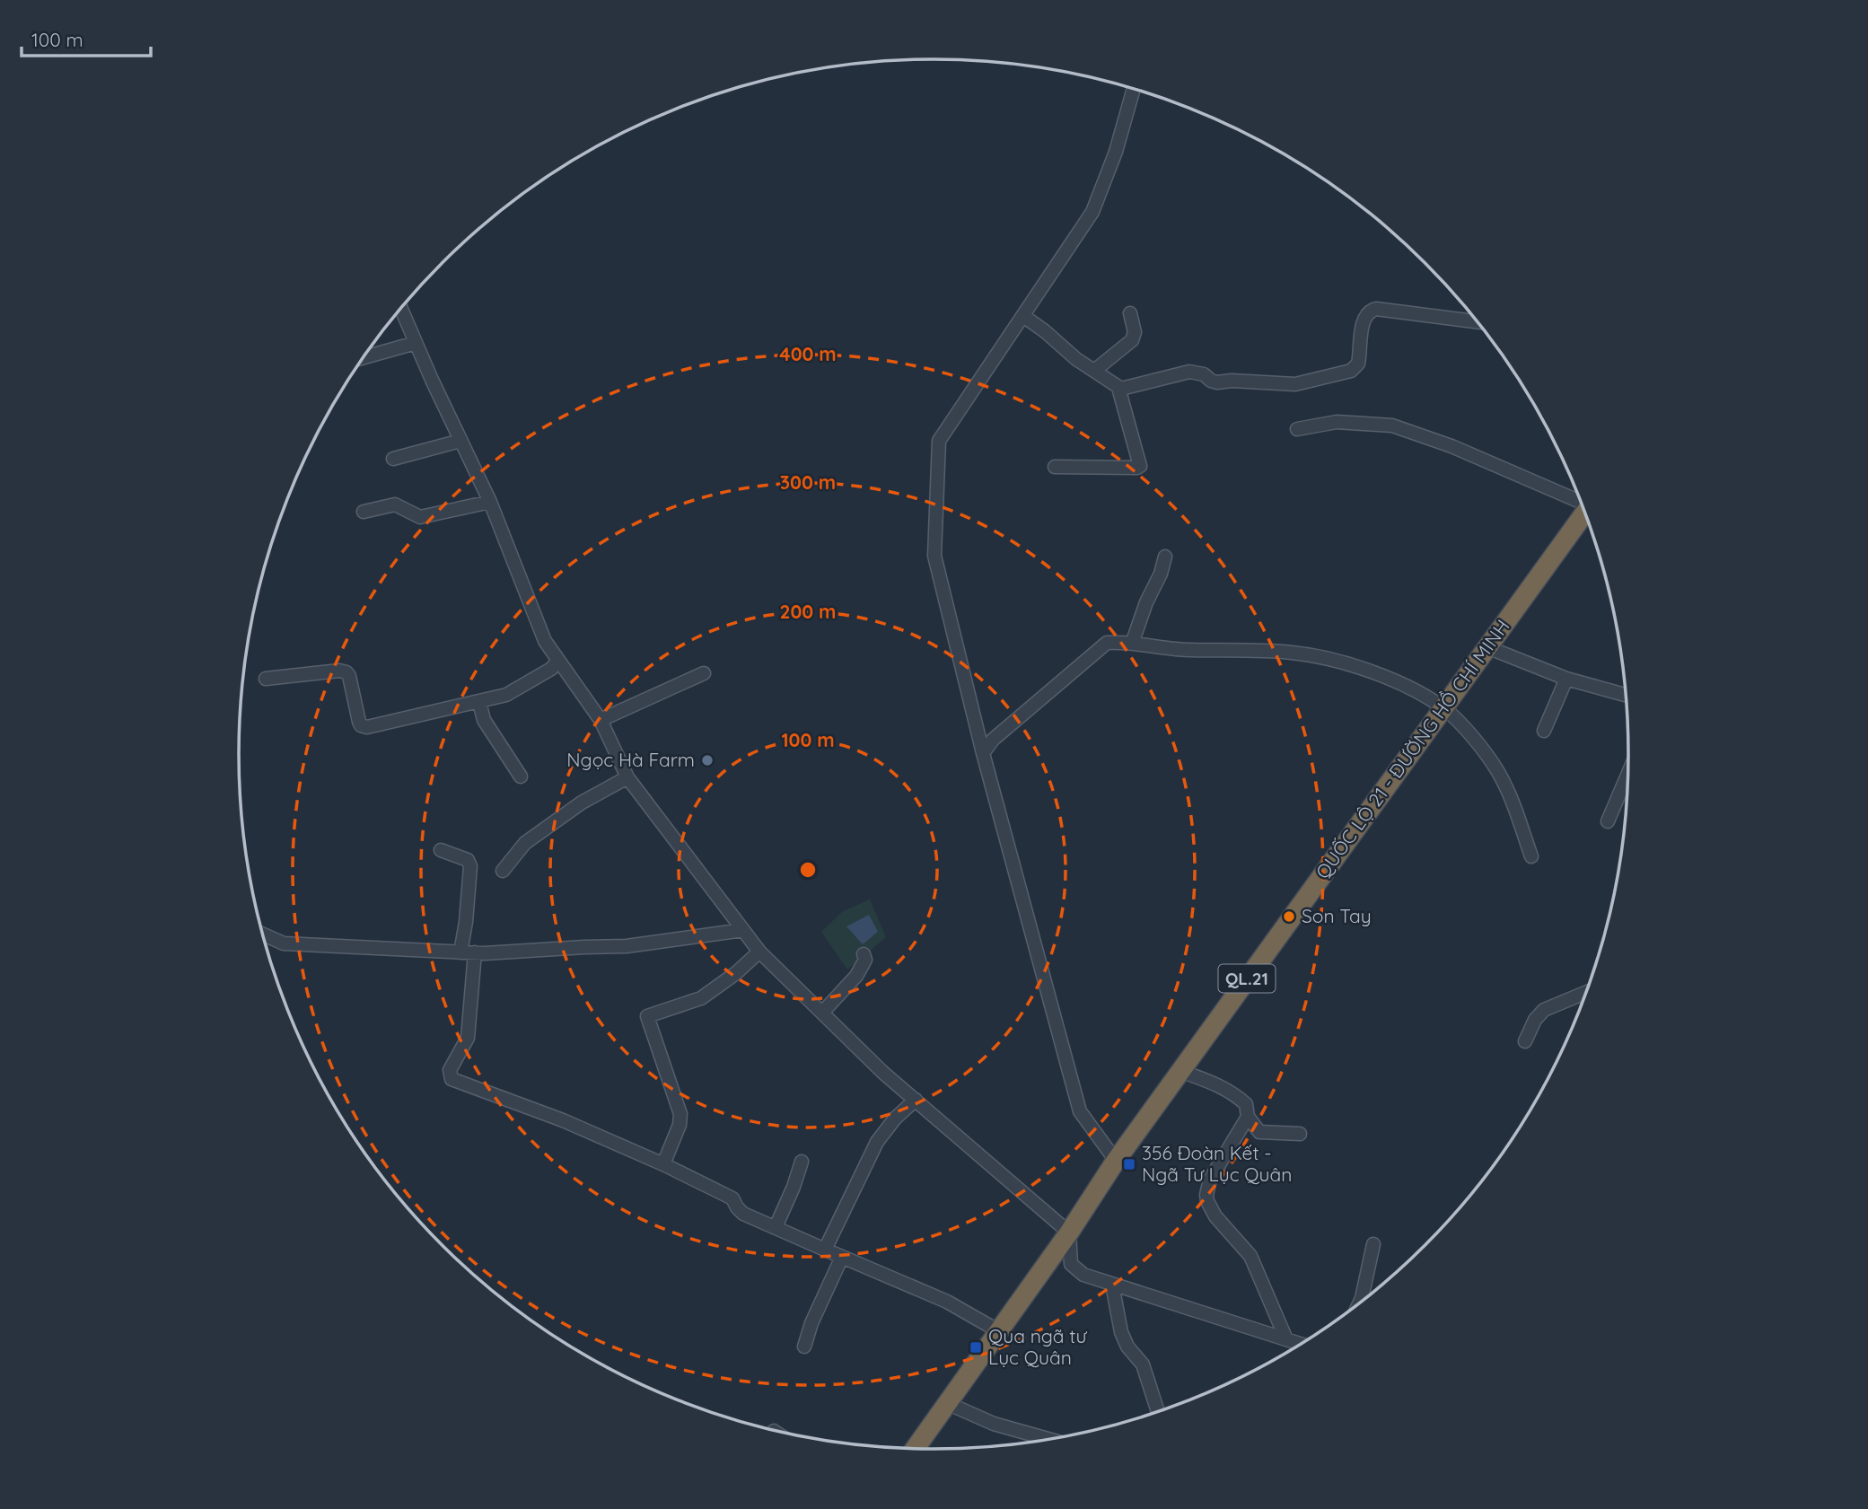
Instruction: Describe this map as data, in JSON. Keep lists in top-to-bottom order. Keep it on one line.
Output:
{"streets":{"highway":["QUỐC LỘ 21 - ĐƯỜNG HỒ CHÍ MINH","QL.21"]},"places":{"other":["Ngọc Hà Farm","Son Tay"],"transit":["356 Đoàn Kết - Ngã Tư Lục Quân","Qua ngã tư Lục Quân"]},"scale_bar":"100 m","rings":["400 m","300 m","200 m","100 m"]}
